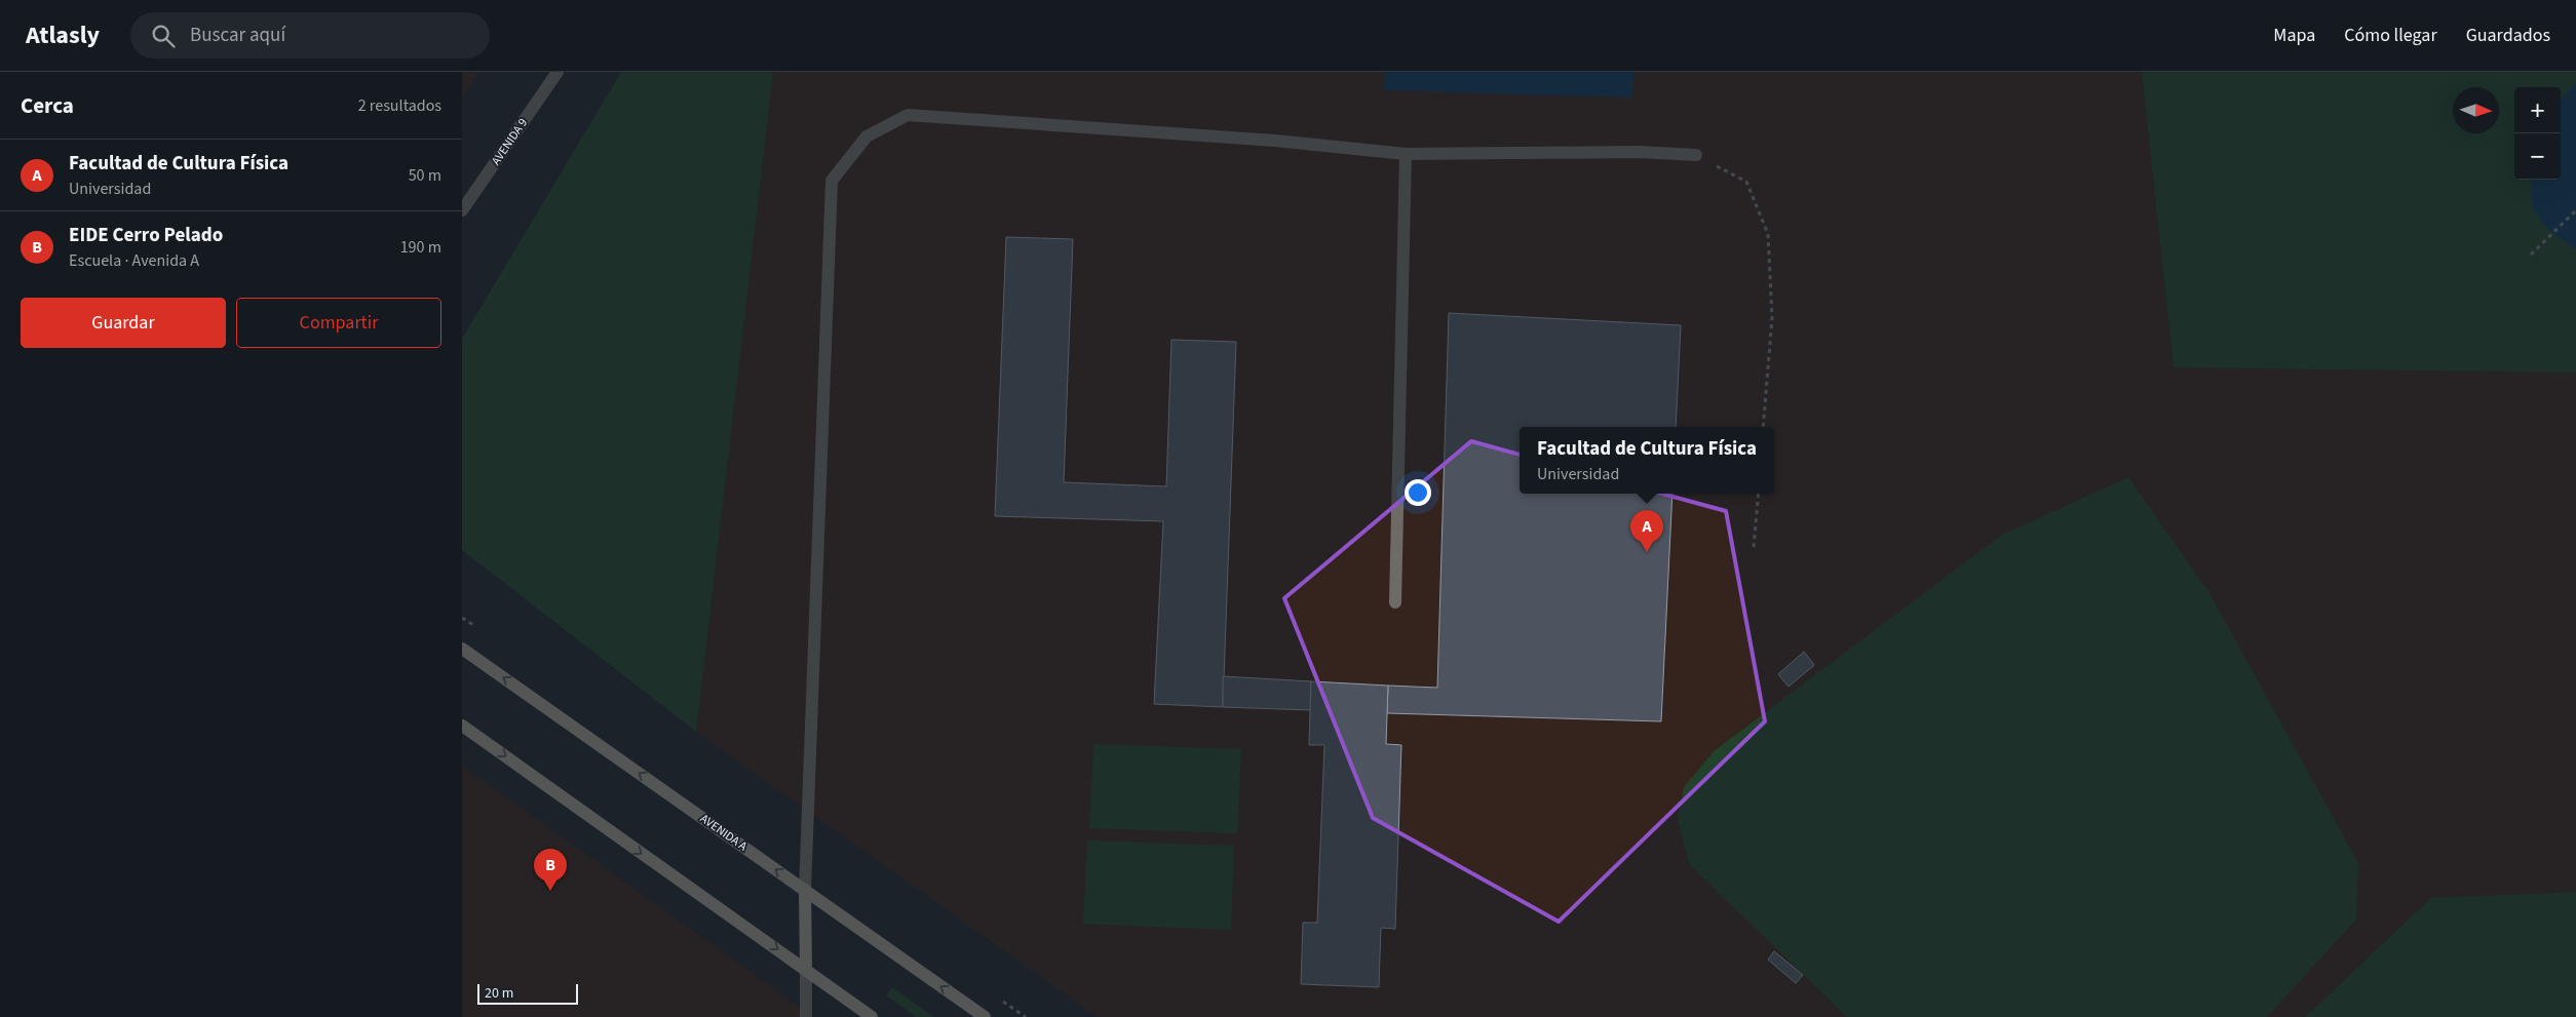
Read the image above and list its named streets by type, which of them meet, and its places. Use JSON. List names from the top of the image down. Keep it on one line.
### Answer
{"streets":{"main road":["AVENIDA A"],"street":["AVENIDA 9"]},"scale_bar":"20 m","north":"right","page":{"header":"Atlasly","search":"Buscar aquí","nav":["Mapa","Cómo llegar","Guardados"],"heading":["Cerca","2 resultados"],"map_buttons":["+","−"],"list":[{"mark":"A","name":"Facultad de Cultura Física","note":"Universidad","value":"50 m"},{"mark":"B","name":"EIDE Cerro Pelado","note":"Escuela · Avenida A","value":"190 m"}],"buttons":["Guardar","Compartir"],"popup":["Facultad de Cultura Física","Universidad"],"pins":["A","B"],"scale":"20 m"}}
